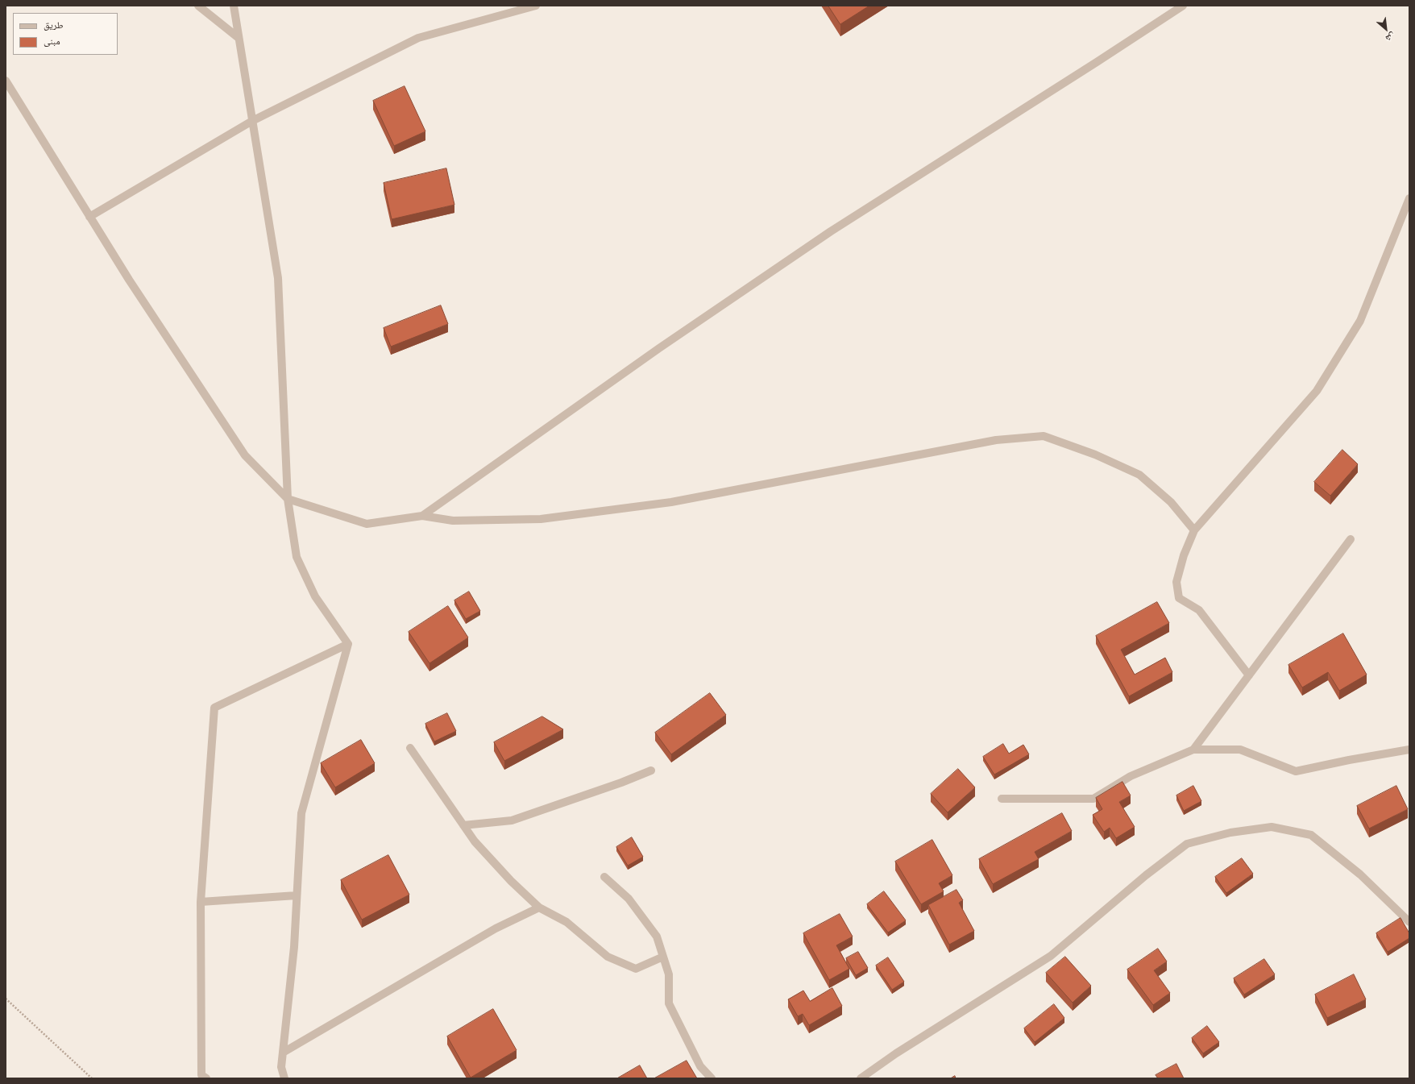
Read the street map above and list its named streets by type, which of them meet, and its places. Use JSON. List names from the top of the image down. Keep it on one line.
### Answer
{"legend":["طريق","مبنى"],"north":"bottom right"}
